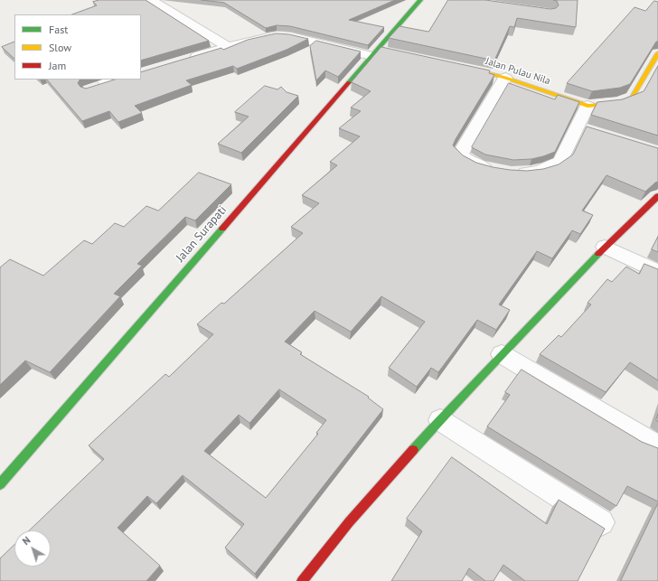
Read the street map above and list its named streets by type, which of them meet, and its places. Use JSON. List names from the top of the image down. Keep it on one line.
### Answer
{"streets":{"main road":["Jalan Pulau Nila","Jalan Surapati"]},"legend":["Fast","Slow","Jam"],"north":"top left"}
